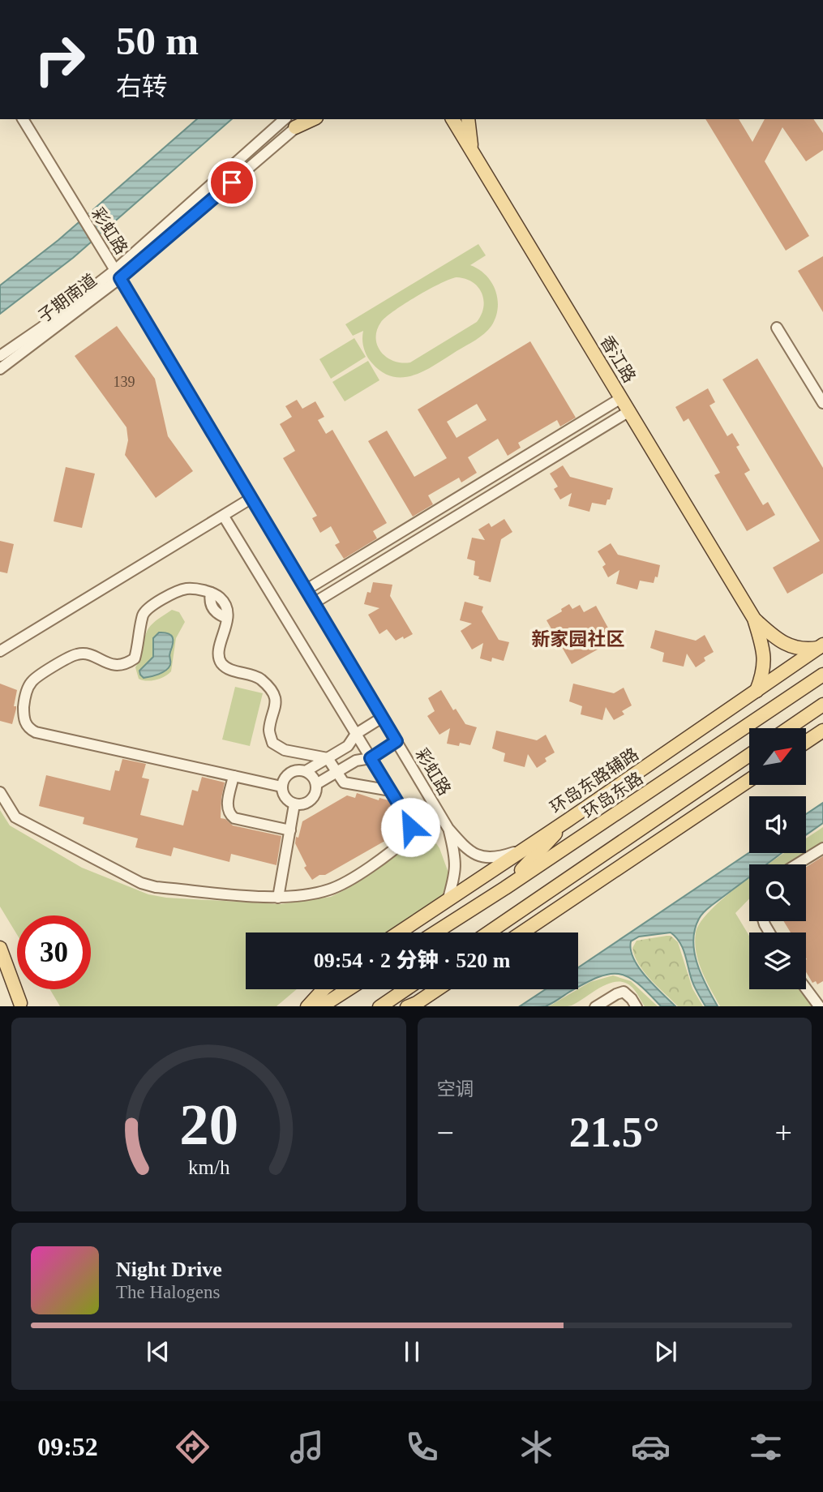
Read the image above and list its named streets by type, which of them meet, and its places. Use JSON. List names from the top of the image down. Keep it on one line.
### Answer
{"streets":{"main road":["香江路","环岛东路辅路","环岛东路"],"street":["彩虹路","子期南道"]},"crossings":[["彩虹路","子期南道"]],"districts":["新家园社区"],"house_numbers":["139"],"north":"top right","page":{"turn":["50 m","右转"],"limit":"30","trip":"09:54 · 2 分钟 · 520 m","tile":"空调","heat":["−","21.5°","+"],"song":["Night Drive","The Halogens"],"tabs":"09:52","gauge":["20","km/h"]}}
